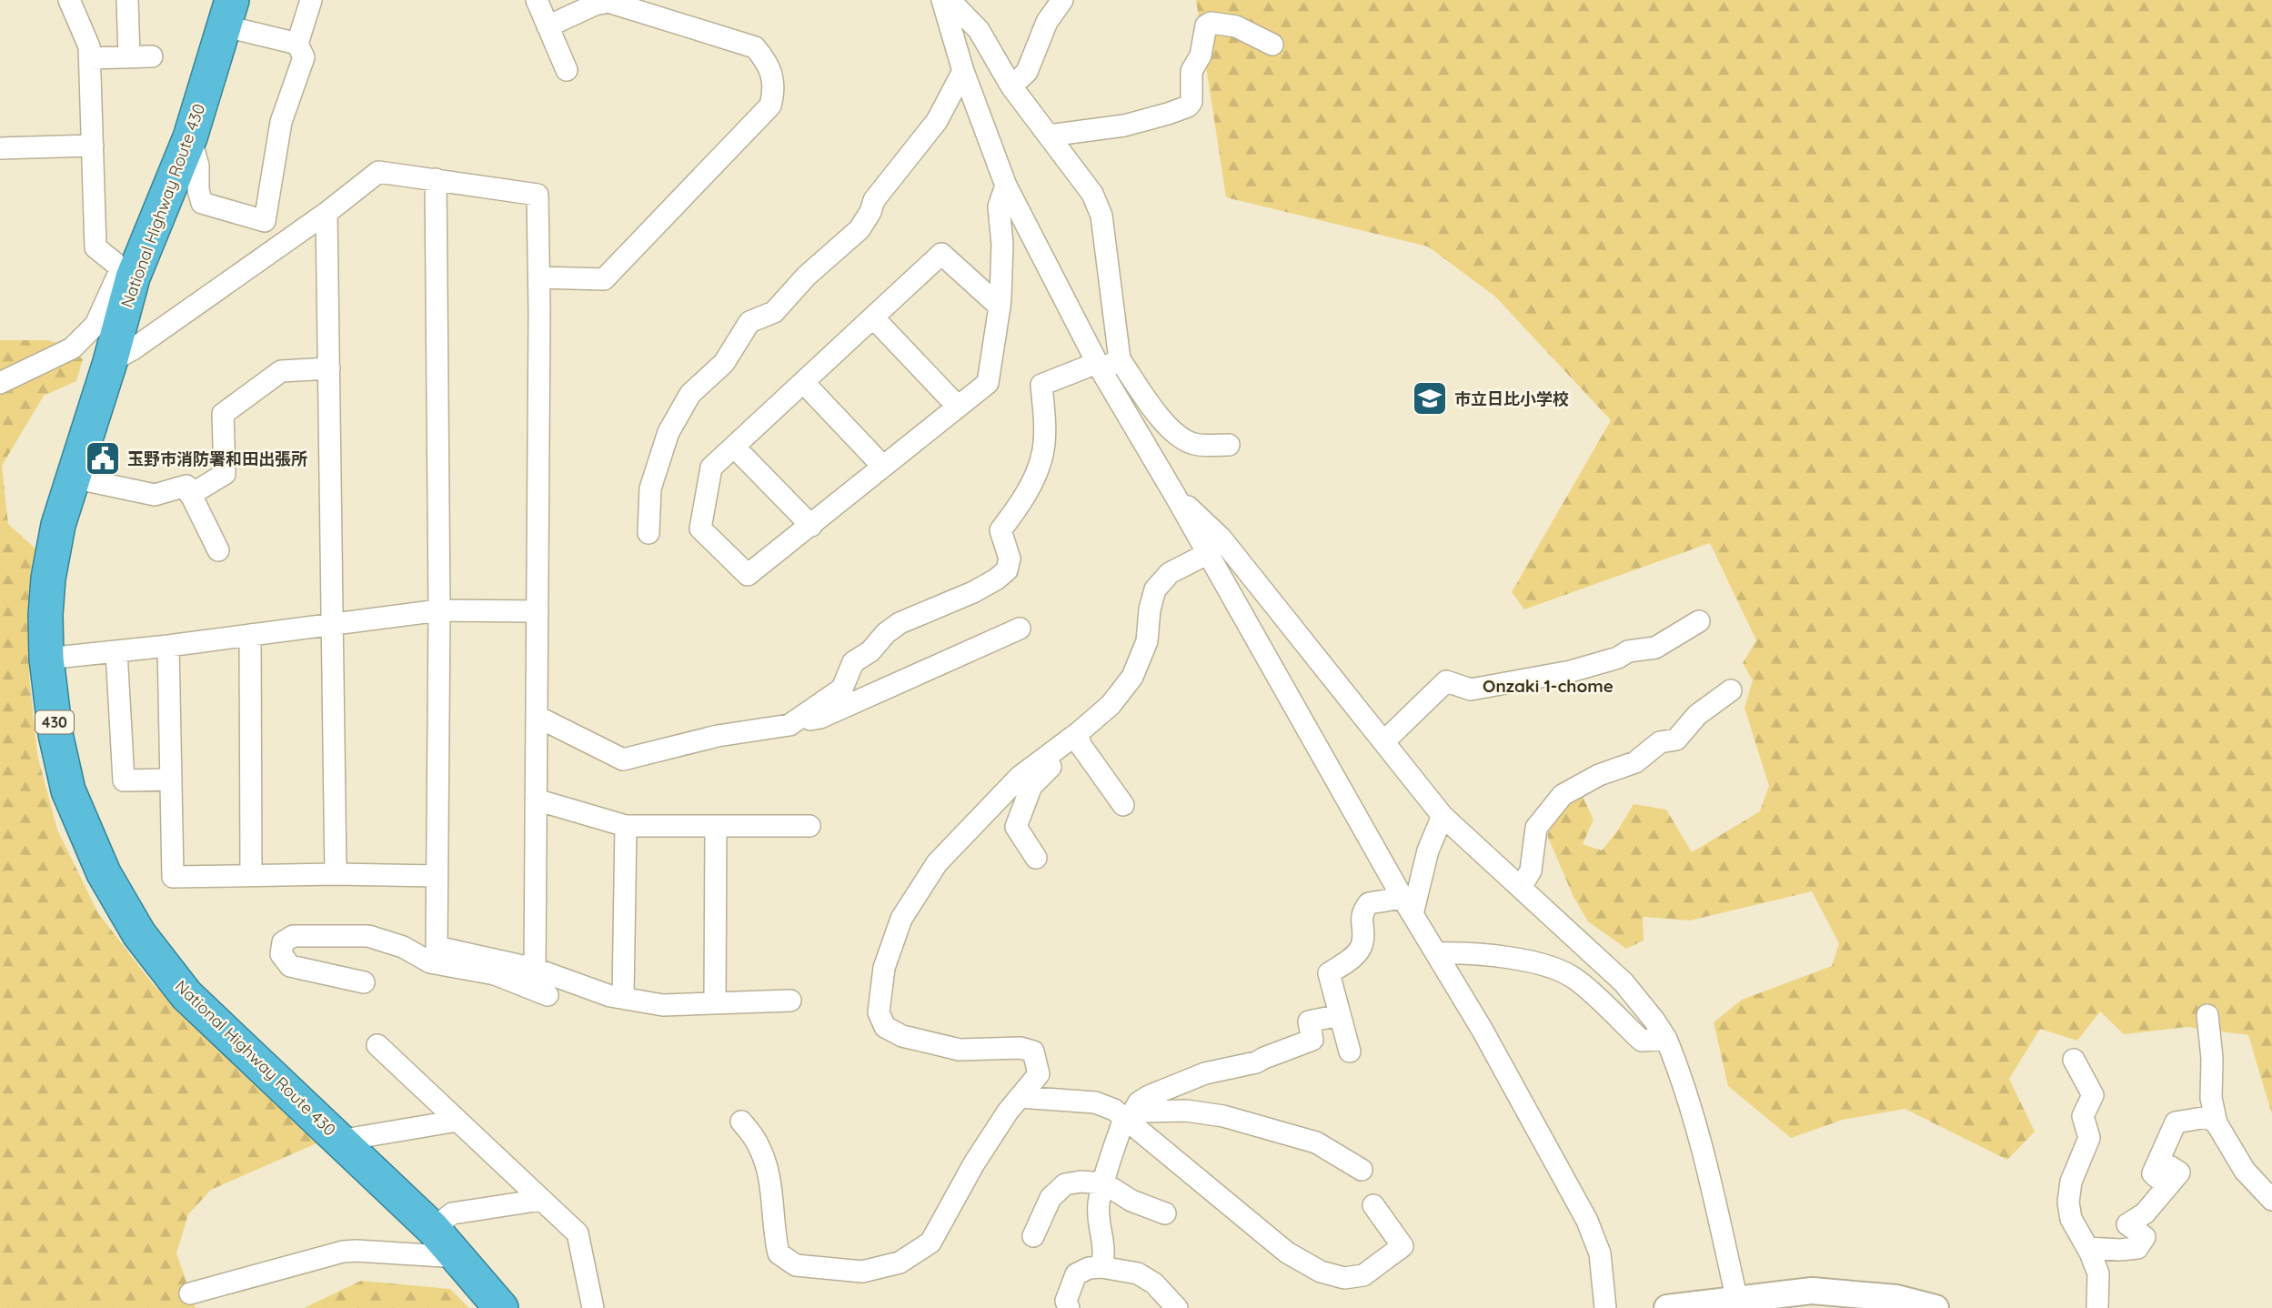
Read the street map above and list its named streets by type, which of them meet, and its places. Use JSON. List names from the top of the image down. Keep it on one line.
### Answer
{"streets":{"highway":["National Highway Route 430","430"]},"districts":["Onzaki 1-chome"],"places":{"school or university":["市立日比小学校"],"public building":["玉野市消防署和田出張所"]}}
